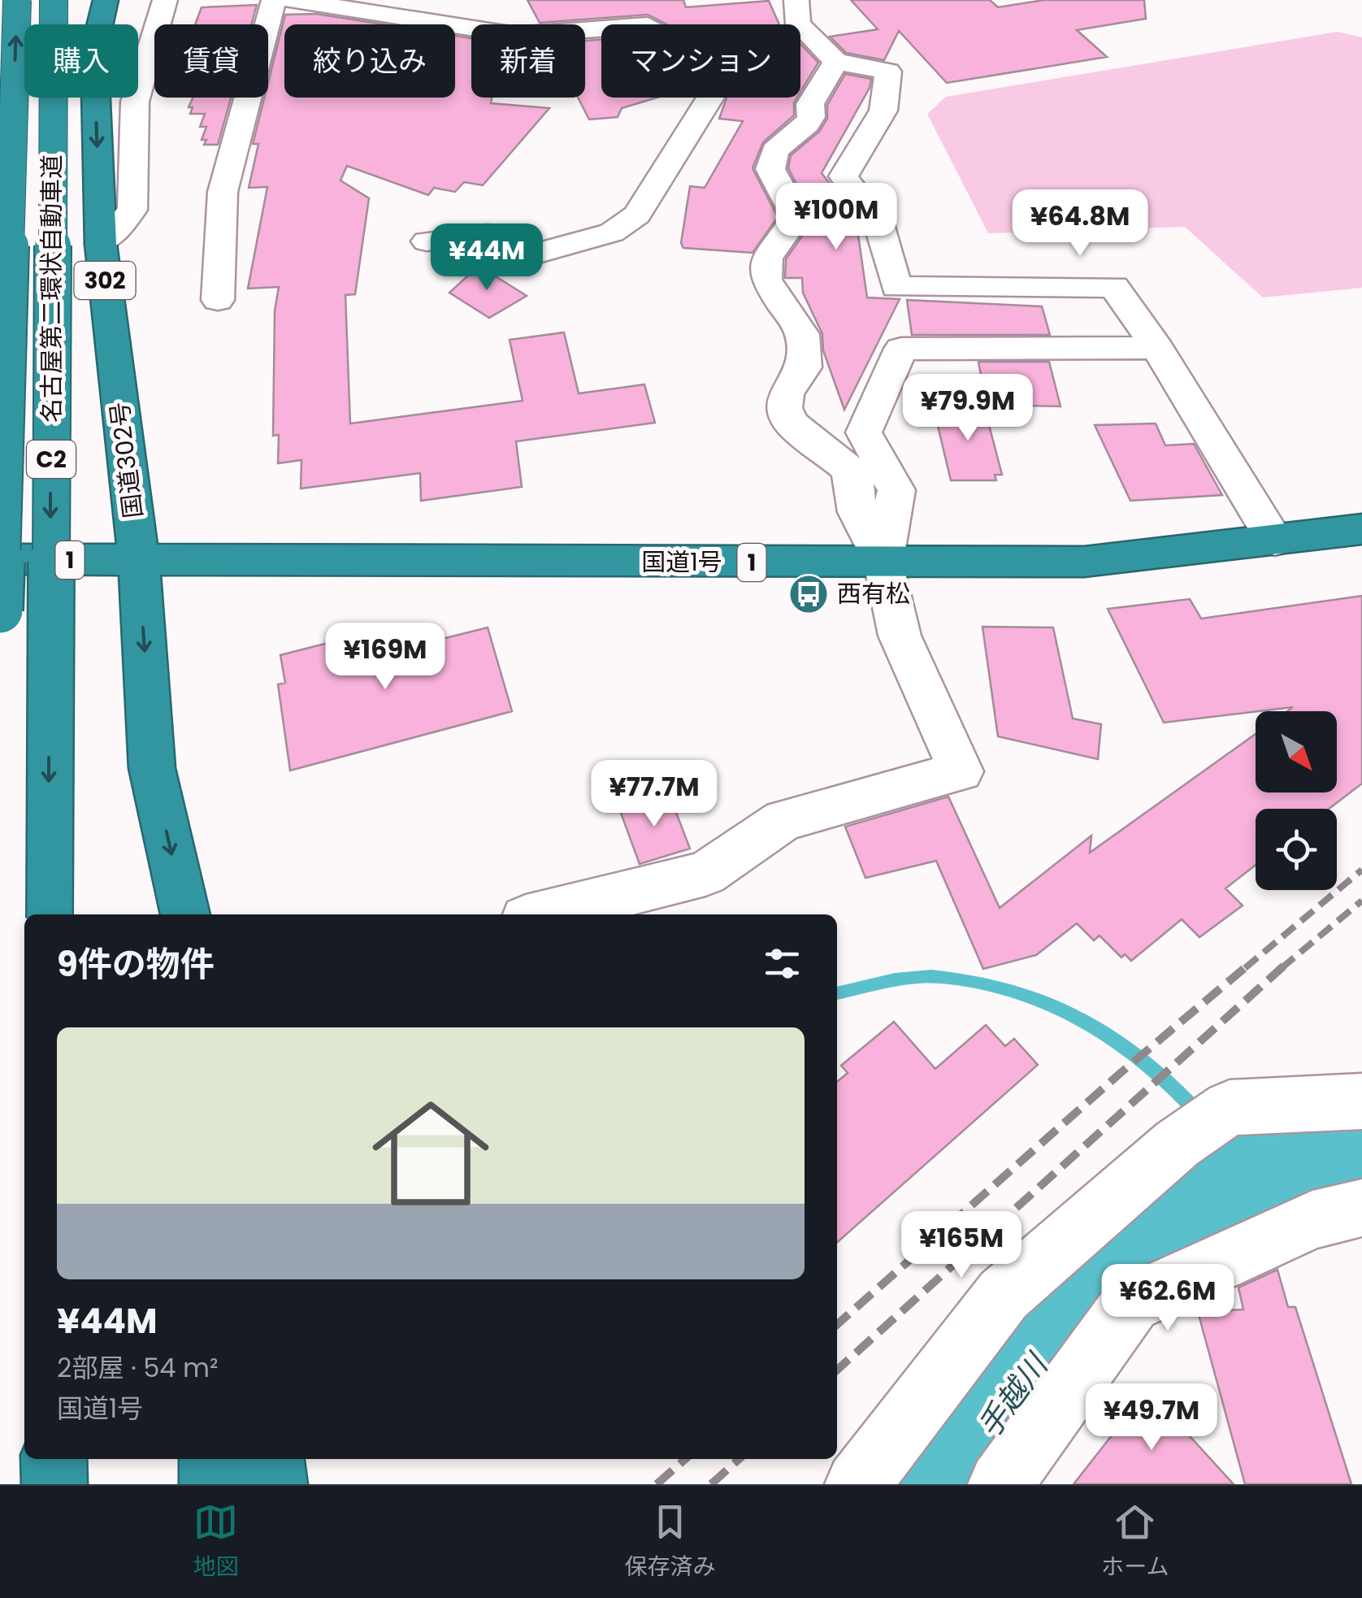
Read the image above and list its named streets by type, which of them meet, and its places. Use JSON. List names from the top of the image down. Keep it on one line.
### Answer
{"streets":{"highway":["302","名古屋第二環状自動車道","C2","国道302号","1","国道1号"]},"crossings":[["国道302号","国道1号"]],"one_way":["国道302号"],"water":["手越川"],"places":{"bus stop":["西有松"]},"north":"bottom right","page":{"chip":["購入","賃貸","絞り込み","新着","マンション"],"price":["¥100M","¥64.8M","¥44M","¥79.9M","¥169M","¥77.7M","¥165M","¥62.6M","¥49.7M"],"heading":"9件の物件","list":[{"name":"¥44M","note":"2部屋 · 54 m² · 国道1号"}],"tabs":["地図","保存済み","ホーム"]}}
